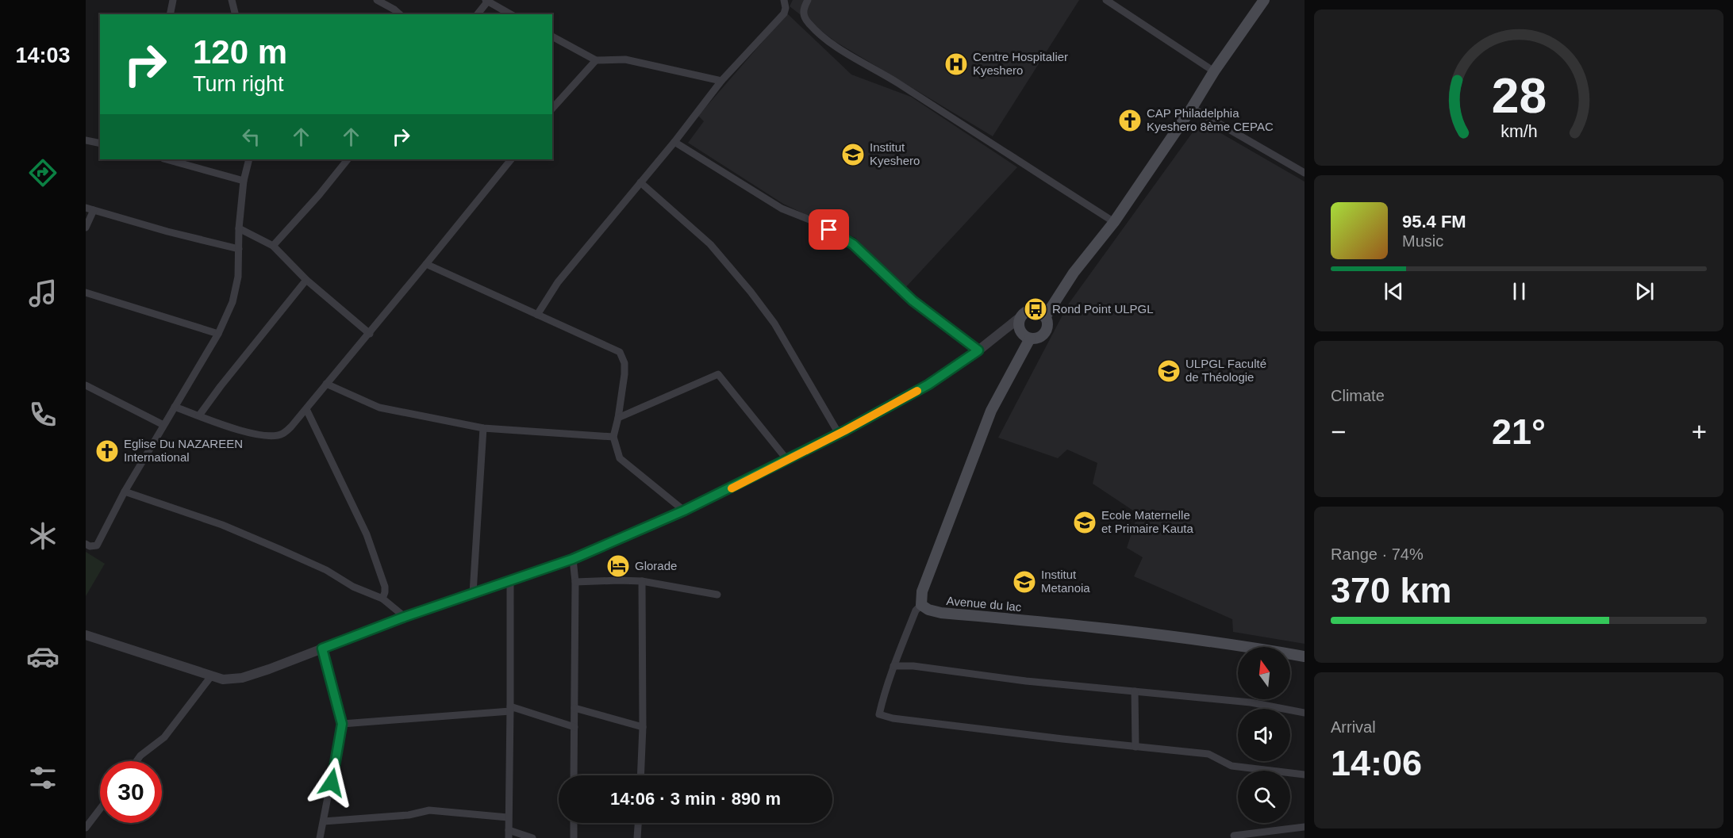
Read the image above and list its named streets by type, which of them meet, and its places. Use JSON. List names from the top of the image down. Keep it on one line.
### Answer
{"streets":{"main road":["Avenue du lac"]},"places":{"hospital":["Centre Hospitalier Kyeshero"],"church":["CAP Philadelphia Kyeshero 8ème CEPAC","Eglise Du NAZAREEN International"],"school or university":["Institut Kyeshero","ULPGL Faculté de Théologie","Ecole Maternelle et Primaire Kauta","Institut Metanoia"],"bus stop":["Rond Point ULPGL"],"hotel":["Glorade"]},"north":"top","page":{"tabs":"14:03","turn":["120 m","Turn right"],"song":["95.4 FM","Music"],"tile":["Climate",["Range · 74%","370 km"],["Arrival","14:06"]],"heat":["−","21°","+"],"limit":"30","trip":"14:06 · 3 min · 890 m","gauge":["28","km/h"]}}
